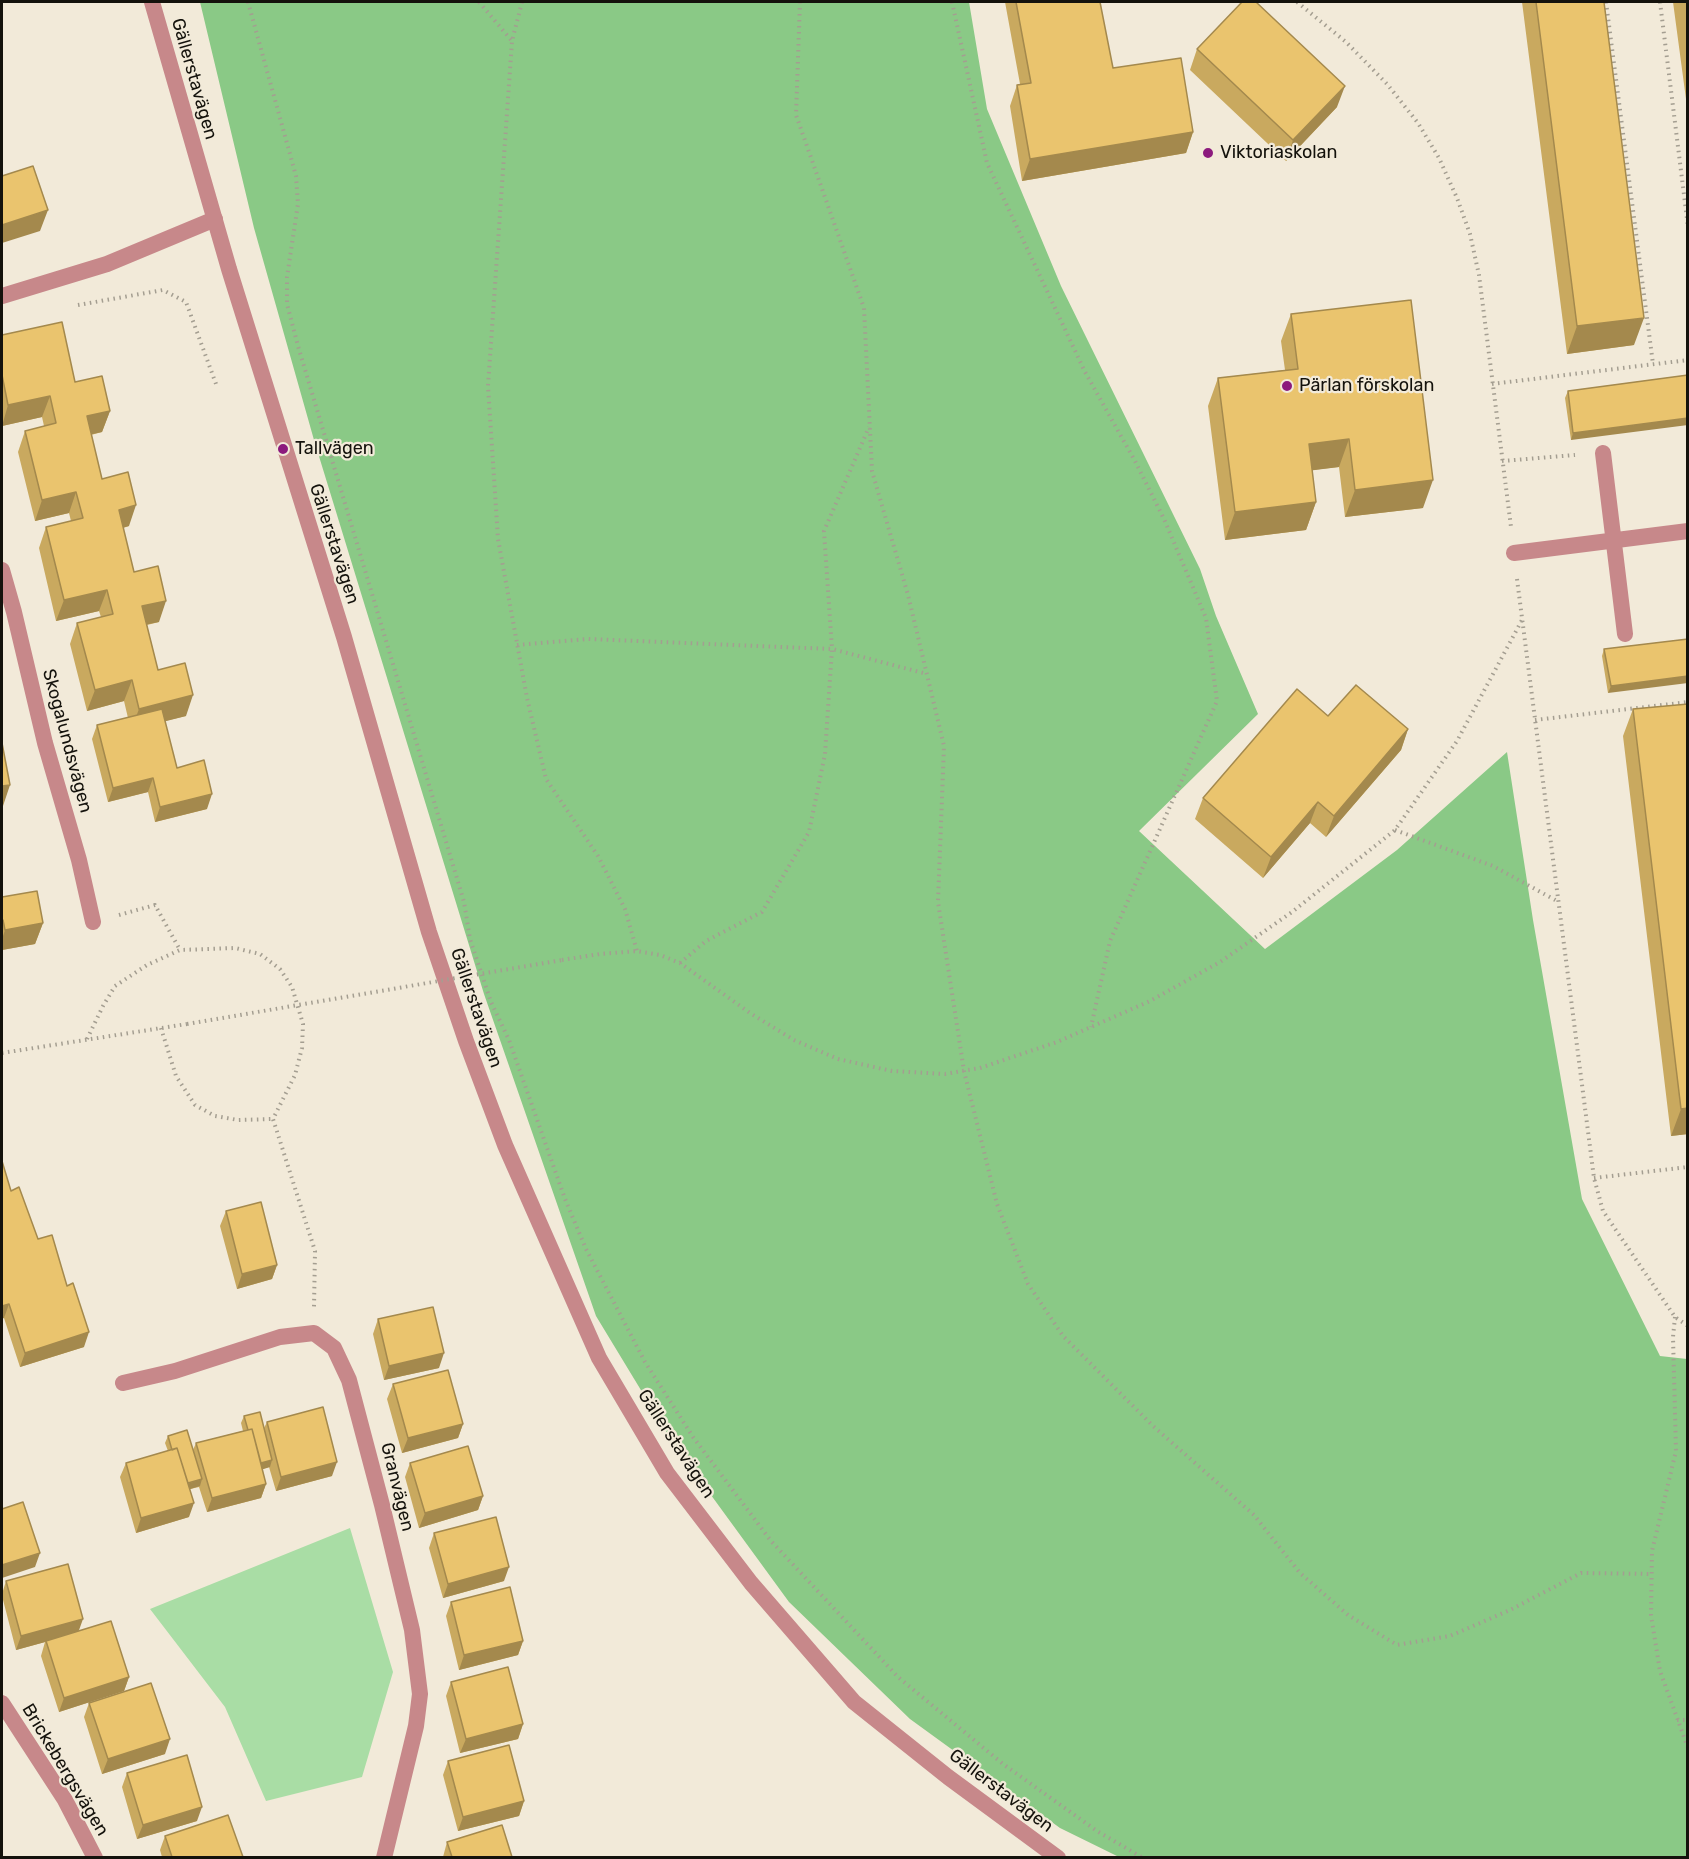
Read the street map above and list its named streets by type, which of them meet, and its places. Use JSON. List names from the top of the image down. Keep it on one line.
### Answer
{"streets":{"street":["Gällerstavägen","Skogalundsvägen","Granvägen","Brickebergsvägen"]},"places":["Viktoriaskolan","Pärlan förskolan","Tallvägen"]}
